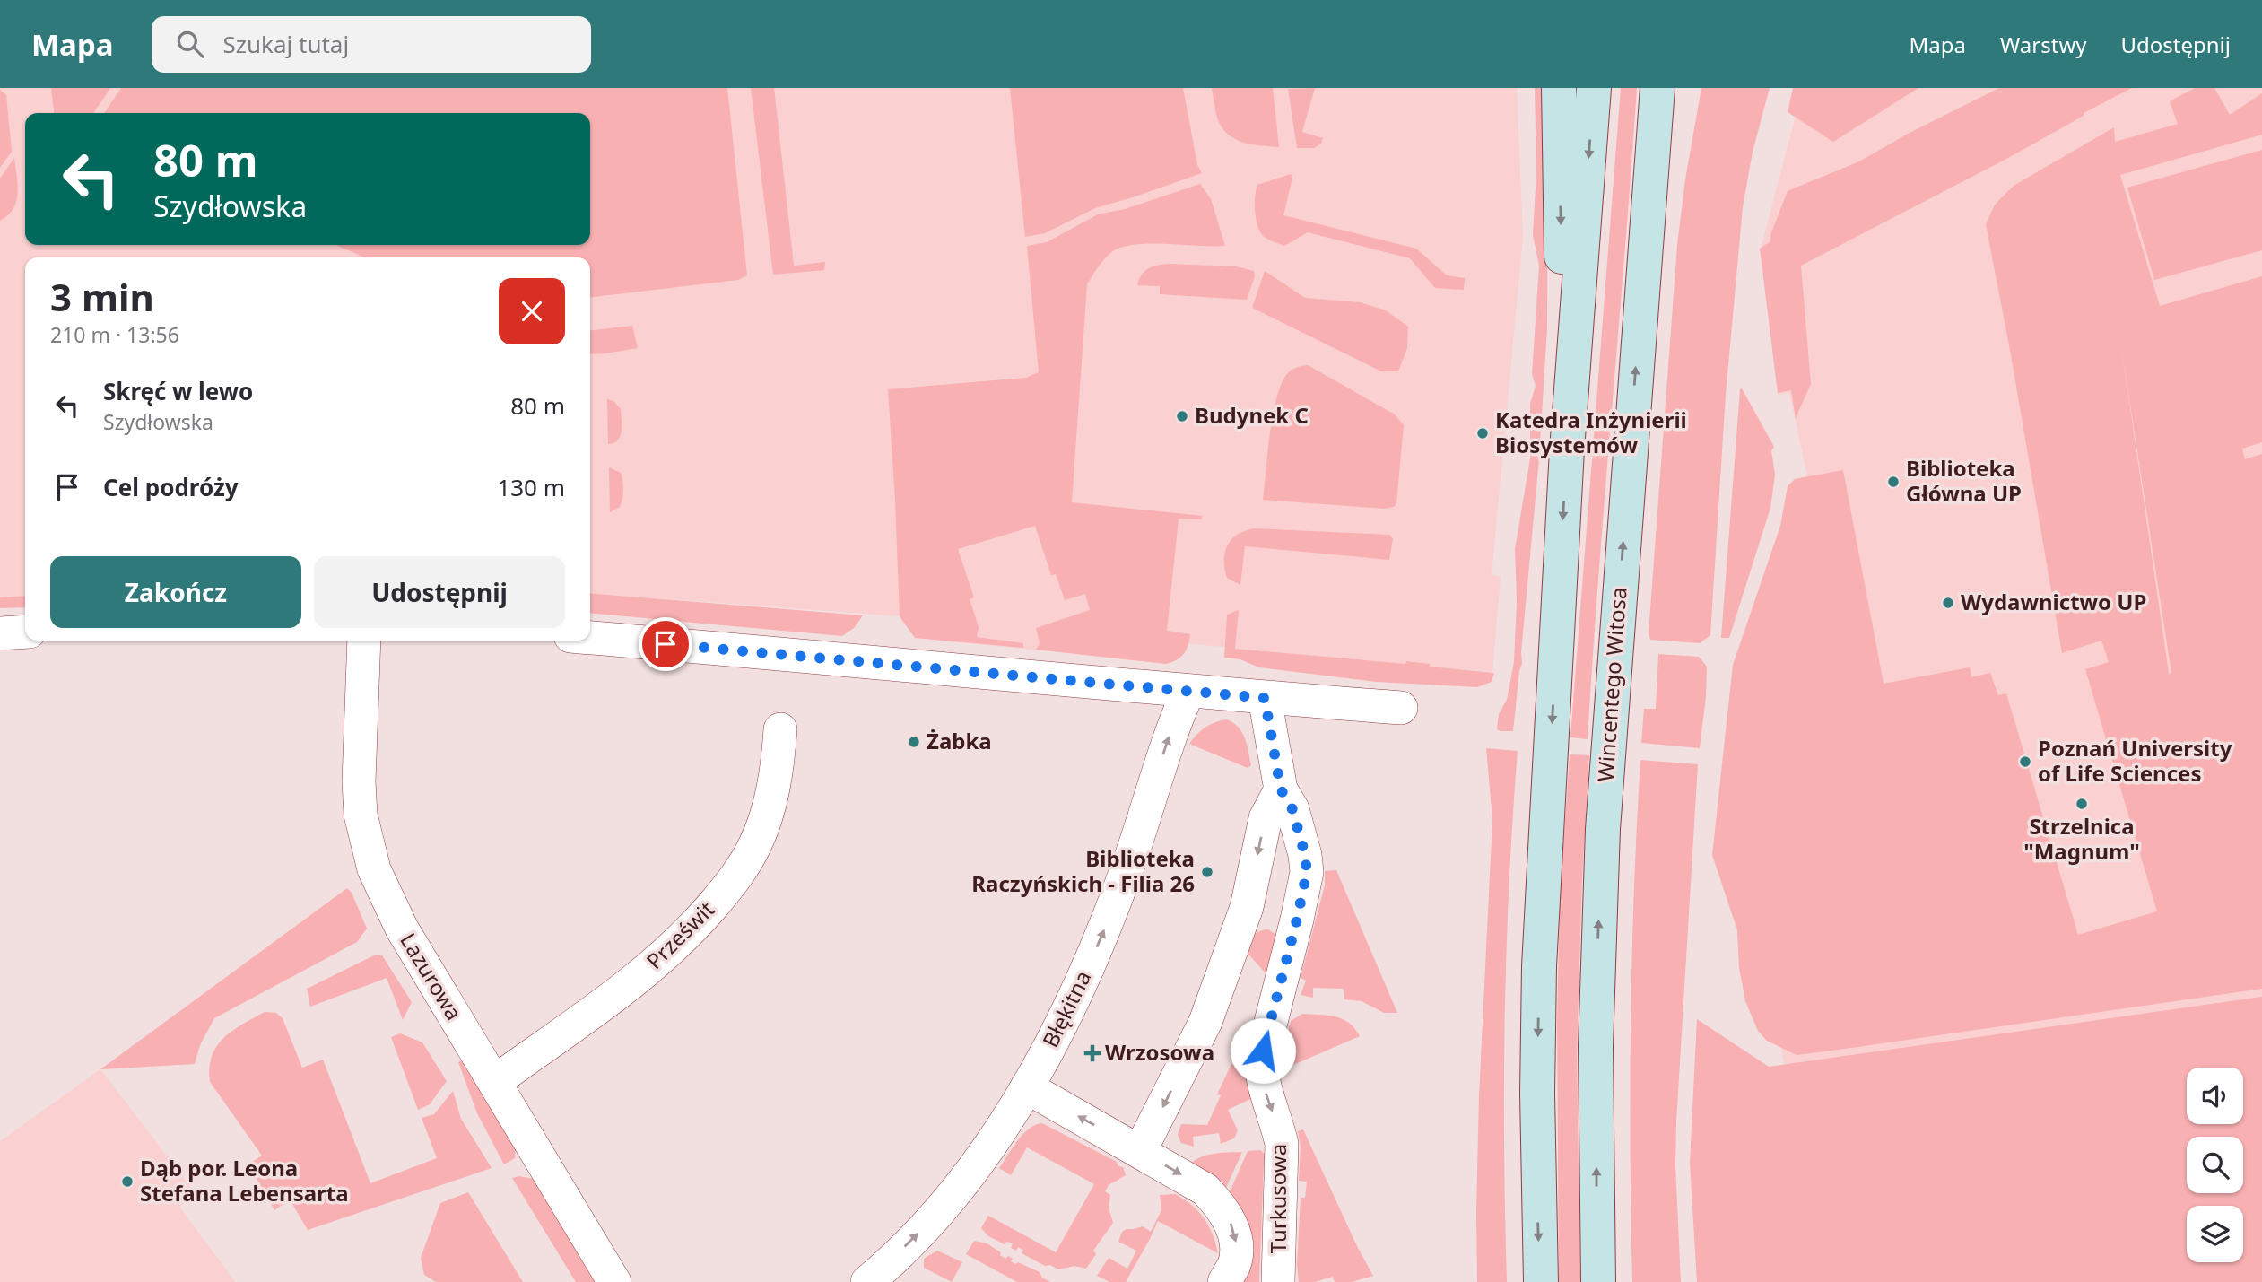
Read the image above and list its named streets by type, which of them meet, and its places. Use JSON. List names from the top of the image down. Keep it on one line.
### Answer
{"streets":{"main road":["Wincentego Witosa"],"street":["Prześwit","Lazurowa","Błękitna","Turkusowa"]},"crossings":[["Prześwit","Lazurowa"]],"places":{"other":["Budynek C","Katedra Inżynierii Biosystemów","Biblioteka Główna UP","Wydawnictwo UP","Żabka","Poznań University of Life Sciences","Strzelnica \"Magnum\"","Biblioteka Raczyńskich - Filia 26","Dąb por. Leona Stefana Lebensarta"],"health":["Wrzosowa"]},"page":{"header":"Mapa","search":"Szukaj tutaj","nav":["Mapa","Warstwy","Udostępnij"],"turn":["80 m","Szydłowska"],"heading":["3 min","210 m · 13:56"],"list":[{"name":"Skręć w lewo","note":"Szydłowska","value":"80 m"},{"name":"Cel podróży","value":"130 m"}],"buttons":["Zakończ","Udostępnij"]}}
